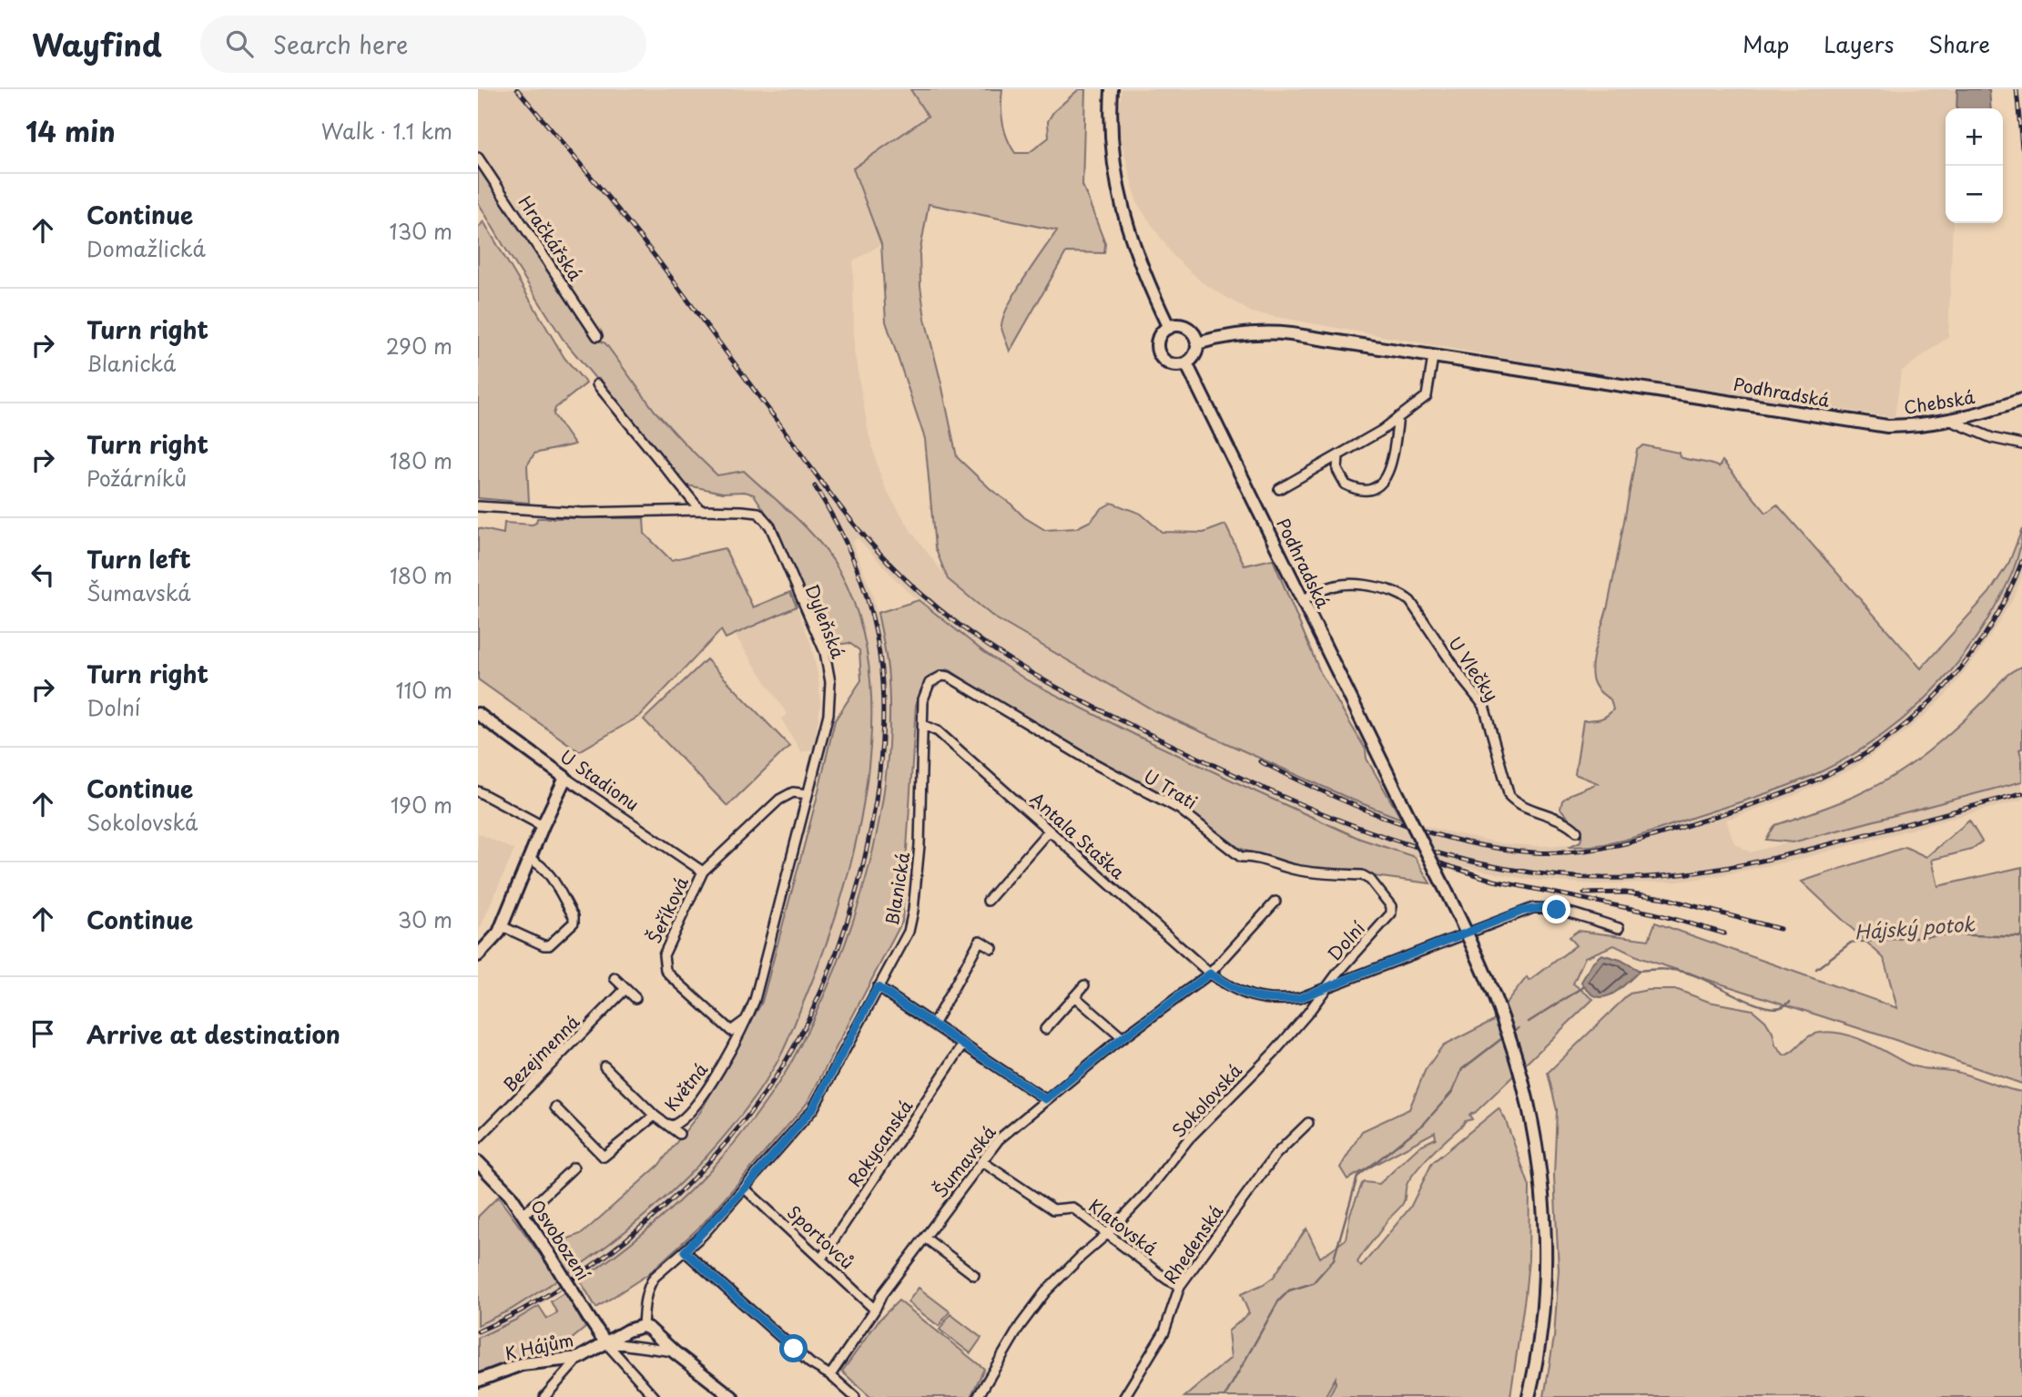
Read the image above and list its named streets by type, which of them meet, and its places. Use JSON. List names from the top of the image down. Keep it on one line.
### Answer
{"streets":{"street":["Hračkářská","Podhradská","Chebská","Dyleňská","U Vlečky","U Stadionu","U Trati","Antala Staška","Blanická","Šeříková","Dolní","Bezejmenná","Květná","Sokolovská","Rokycanská","Šumavská","Klatovská","Sportovců","Osvobození","Rhedenská","K Hájům"]},"crossings":[["Podhradská","Chebská"],["Podhradská","U Vlečky"],["Dyleňská","Šeříková"],["Dyleňská","Květná"],["U Stadionu","Šeříková"],["U Trati","Blanická"],["U Trati","Dolní"],["Antala Staška","Blanická"],["Antala Staška","Šumavská"],["Blanická","Sportovců"],["Blanická","K Hájům"],["Šeříková","Květná"],["Dolní","Sokolovská"],["Sokolovská","Klatovská"],["Rokycanská","Sportovců"],["Šumavská","Klatovská"],["Šumavská","Sportovců"],["Klatovská","Rhedenská"],["Osvobození","K Hájům"]],"water":["Hájský potok"],"page":{"header":"Wayfind","search":"Search here","nav":["Map","Layers","Share"],"heading":["14 min","Walk · 1.1 km"],"map_buttons":["+","−"],"list":[["Continue","Domažlická","130 m"],["Turn right","Blanická","290 m"],["Turn right","Požárníků","180 m"],["Turn left","Šumavská","180 m"],["Turn right","Dolní","110 m"],["Continue","Sokolovská","190 m"],["Continue","30 m"],"Arrive at destination"]}}
